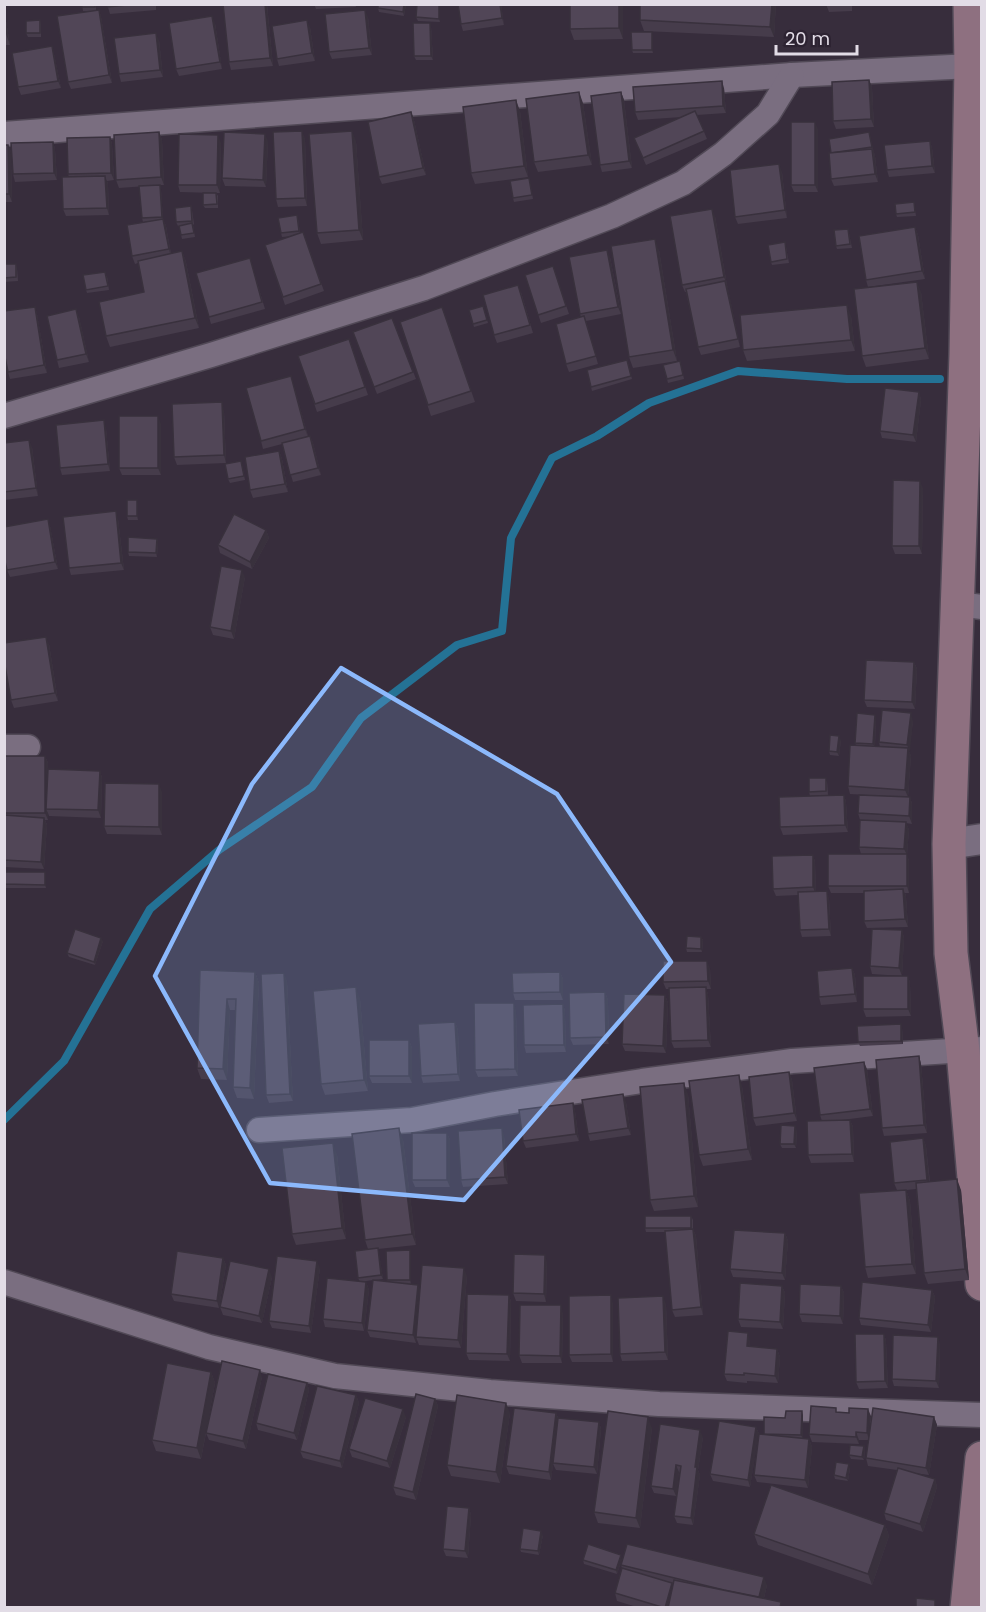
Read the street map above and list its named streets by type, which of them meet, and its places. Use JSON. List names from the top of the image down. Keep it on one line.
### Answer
{"scale_bar":"20 m"}
